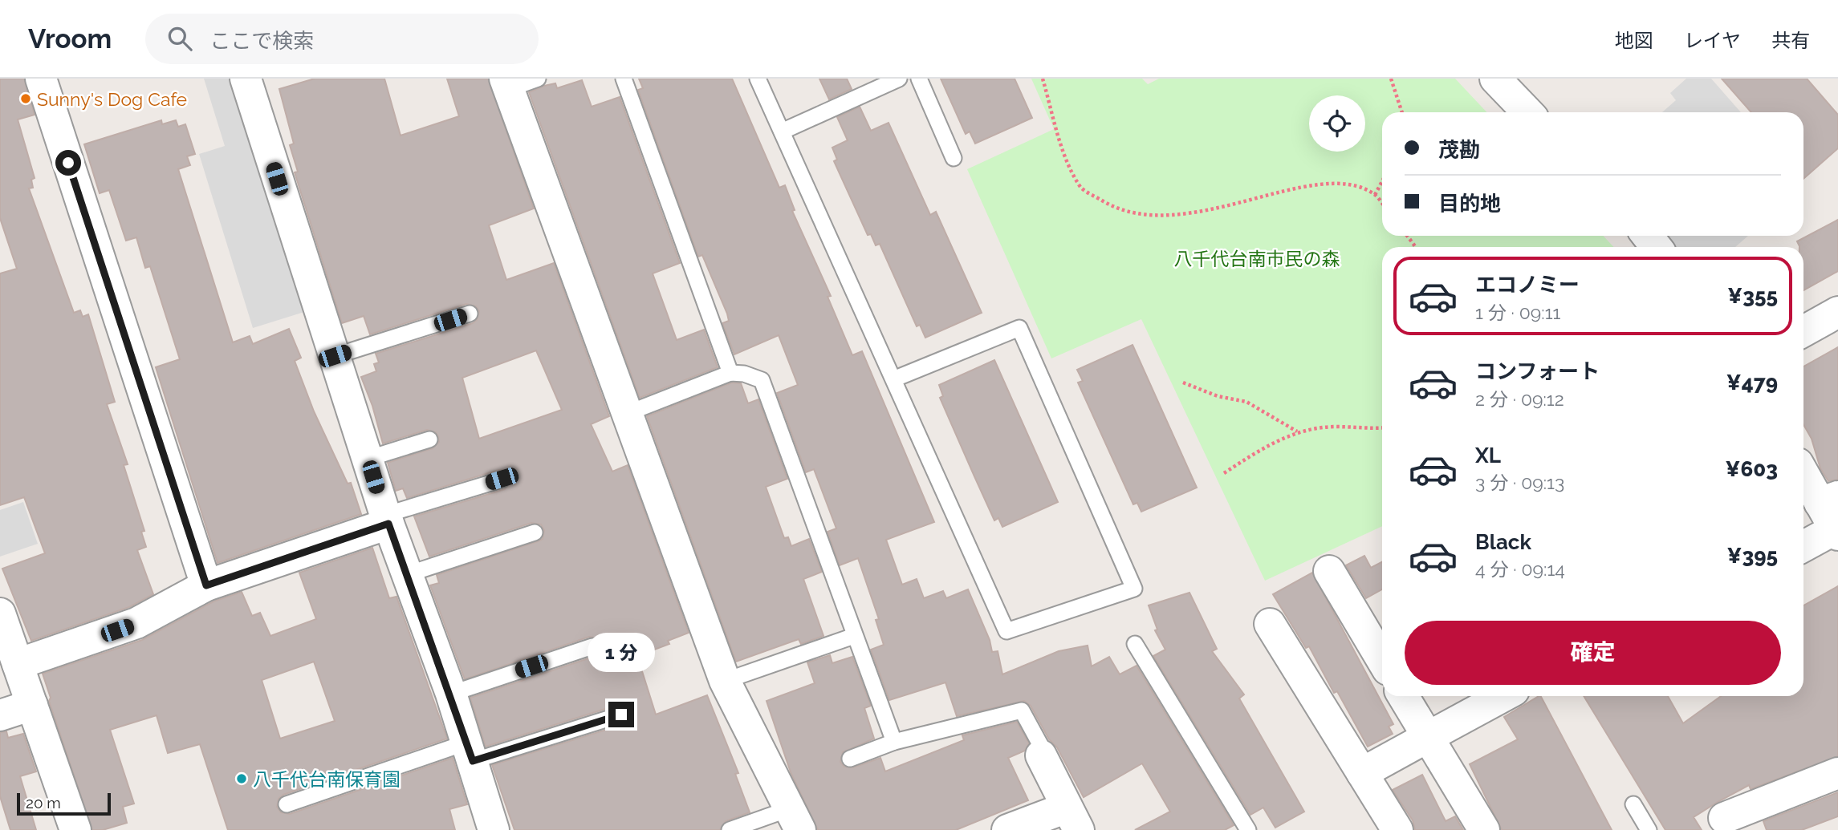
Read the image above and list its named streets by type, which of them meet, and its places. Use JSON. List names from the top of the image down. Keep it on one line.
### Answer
{"parks":["八千代台南市民の森"],"places":["Sunny's Dog Cafe","八千代台南保育園"],"scale_bar":"20 m","page":{"header":"Vroom","search":"ここで検索","nav":["地図","レイヤ","共有"],"banner":["茂勘","目的地"],"list":[{"name":"エコノミー","note":"1 分 · 09:11","value":"¥355"},{"name":"コンフォート","note":"2 分 · 09:12","value":"¥479"},{"name":"XL","note":"3 分 · 09:13","value":"¥603"},{"name":"Black","note":"4 分 · 09:14","value":"¥395"}],"buttons":"確定","bubble":"1 分","scale":"20 m"}}
